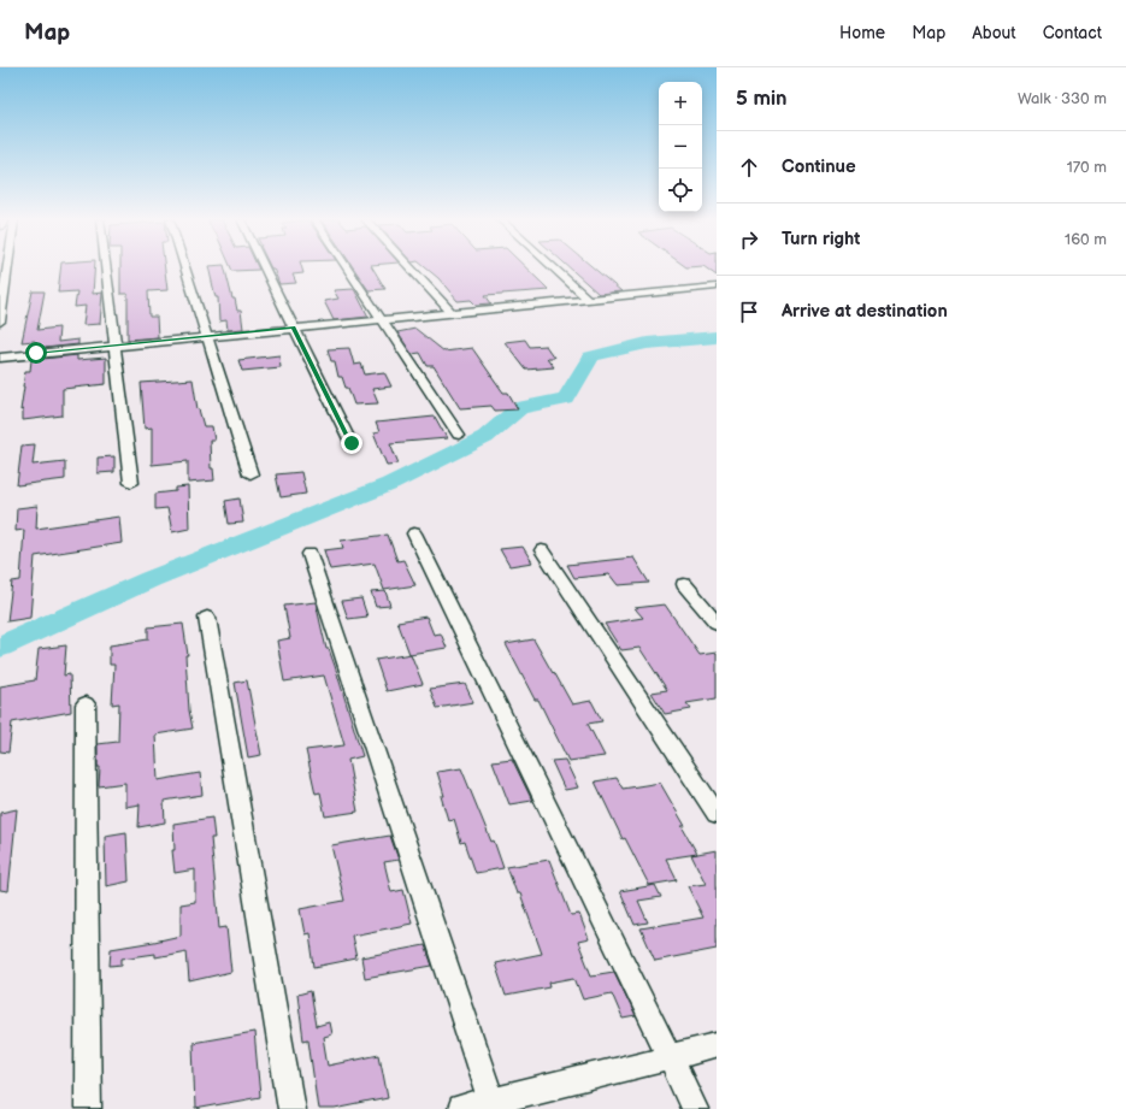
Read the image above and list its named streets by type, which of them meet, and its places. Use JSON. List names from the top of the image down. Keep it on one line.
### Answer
{"page":{"header":"Map","nav":["Home","Map","About","Contact"],"heading":["5 min","Walk · 330 m"],"map_buttons":["+","−"],"list":[["Continue","170 m"],["Turn right","160 m"],"Arrive at destination"]}}
